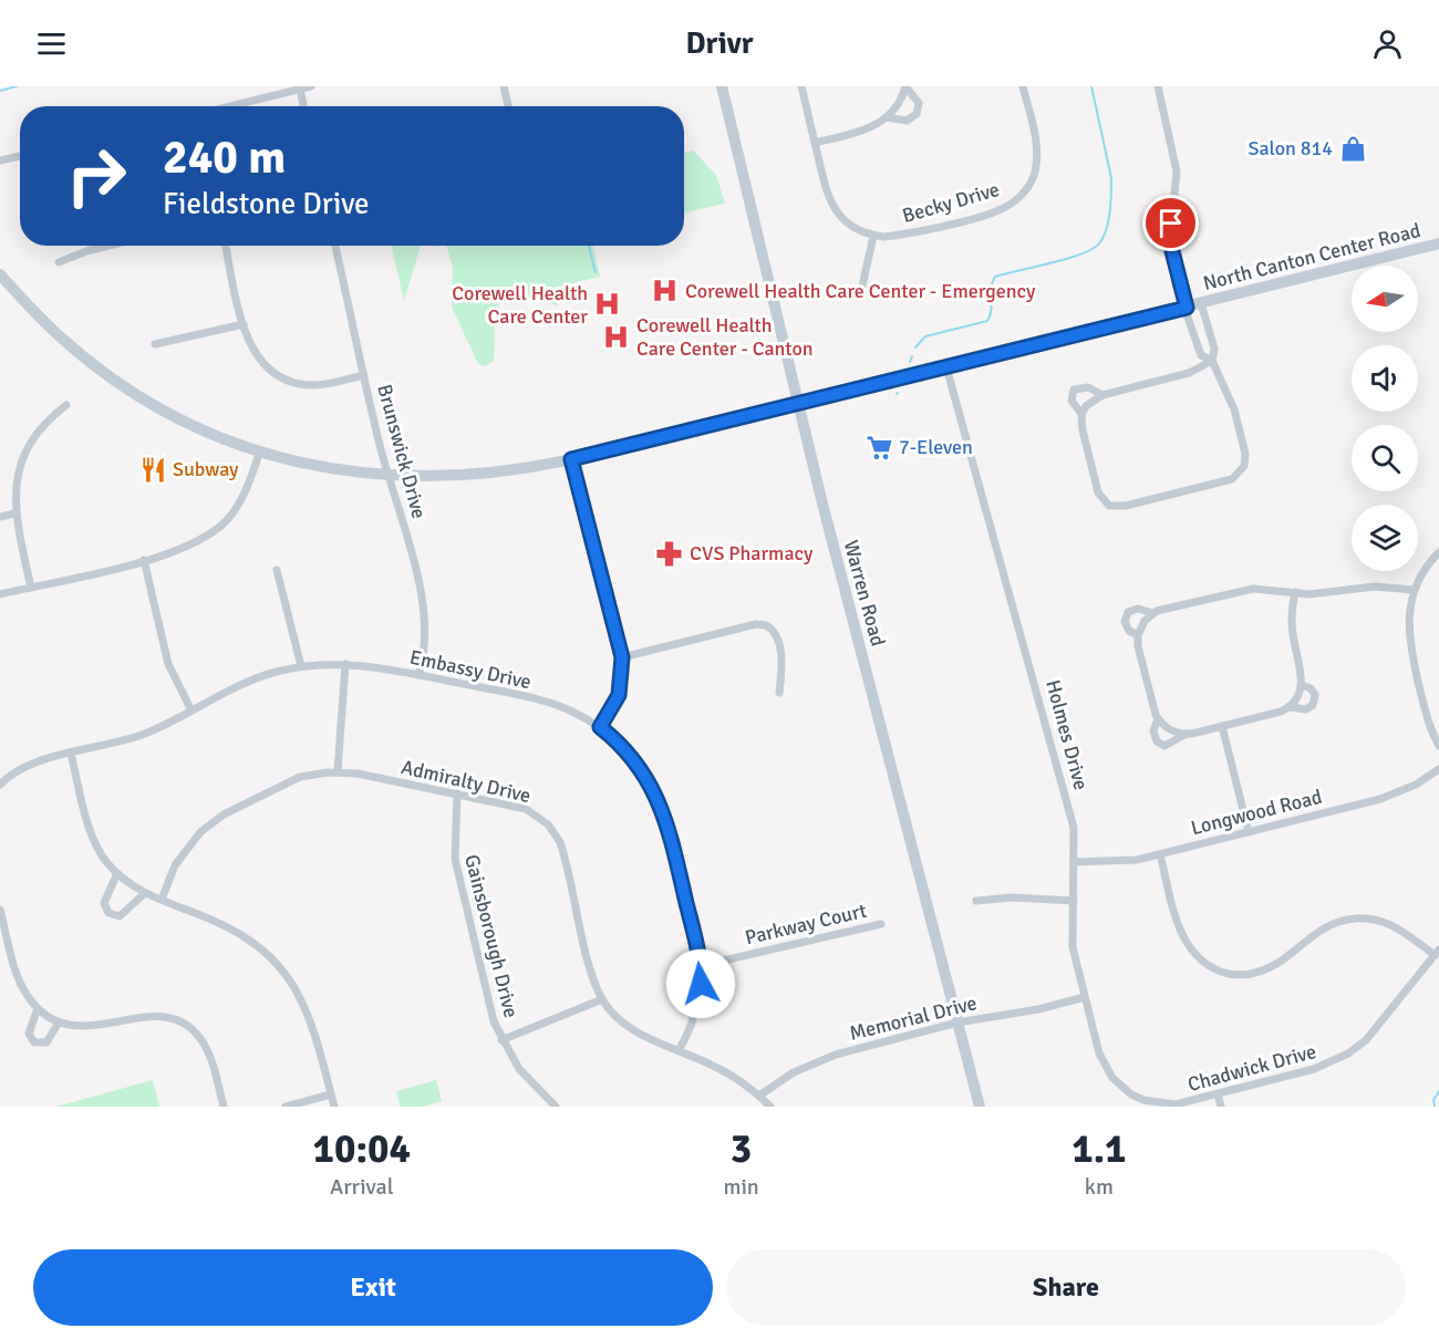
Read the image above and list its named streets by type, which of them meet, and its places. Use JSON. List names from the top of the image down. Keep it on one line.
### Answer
{"streets":{"main road":["North Canton Center Road","Warren Road"],"street":["Becky Drive","Brunswick Drive","Embassy Drive","Holmes Drive","Admiralty Drive","Longwood Road","Parkway Court","Gainsborough Drive","Memorial Drive","Chadwick Drive"]},"crossings":[["North Canton Center Road","Brunswick Drive"],["North Canton Center Road","Warren Road"],["North Canton Center Road","Holmes Drive"],["Brunswick Drive","Embassy Drive"],["Warren Road","Memorial Drive"],["Embassy Drive","Admiralty Drive"],["Embassy Drive","Parkway Court"],["Holmes Drive","Longwood Road"],["Holmes Drive","Memorial Drive"],["Holmes Drive","Chadwick Drive"],["Admiralty Drive","Gainsborough Drive"],["Admiralty Drive","Memorial Drive"]],"places":{"shop":["Salon 814"],"hospital":["Corewell Health Care Center - Emergency","Corewell Health Care Center","Corewell Health Care Center - Canton"],"supermarket":["7-Eleven"],"restaurant":["Subway"],"pharmacy":["CVS Pharmacy"]},"north":"left","page":{"header":"Drivr","turn":["240 m","Fieldstone Drive"],"eta":["10:04","Arrival","3","min","1.1","km"],"buttons":["Exit","Share"]}}
